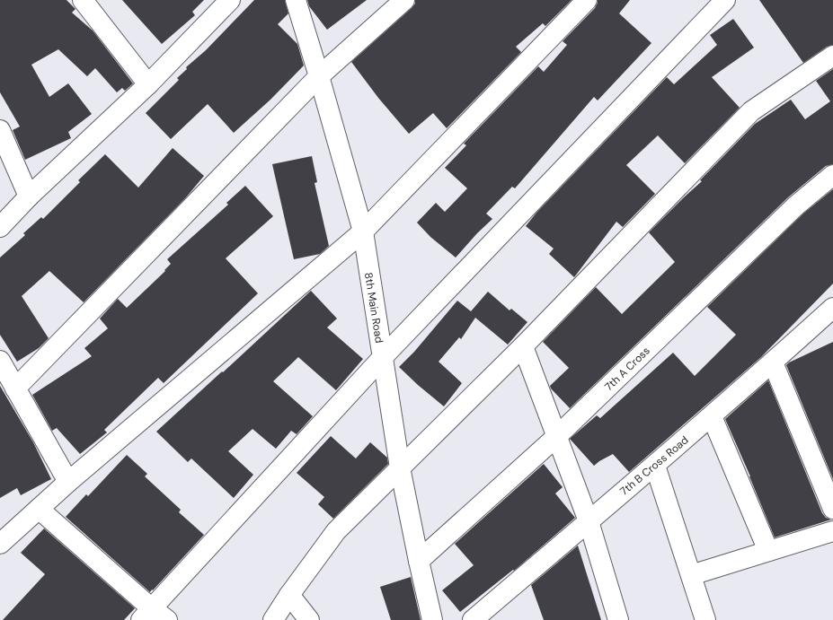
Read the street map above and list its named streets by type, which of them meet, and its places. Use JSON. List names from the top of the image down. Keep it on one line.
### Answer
{"streets":{"street":["8th Main Road","7th A Cross","7th B Cross Road"]},"crossings":[["8th Main Road","7th A Cross"]]}
